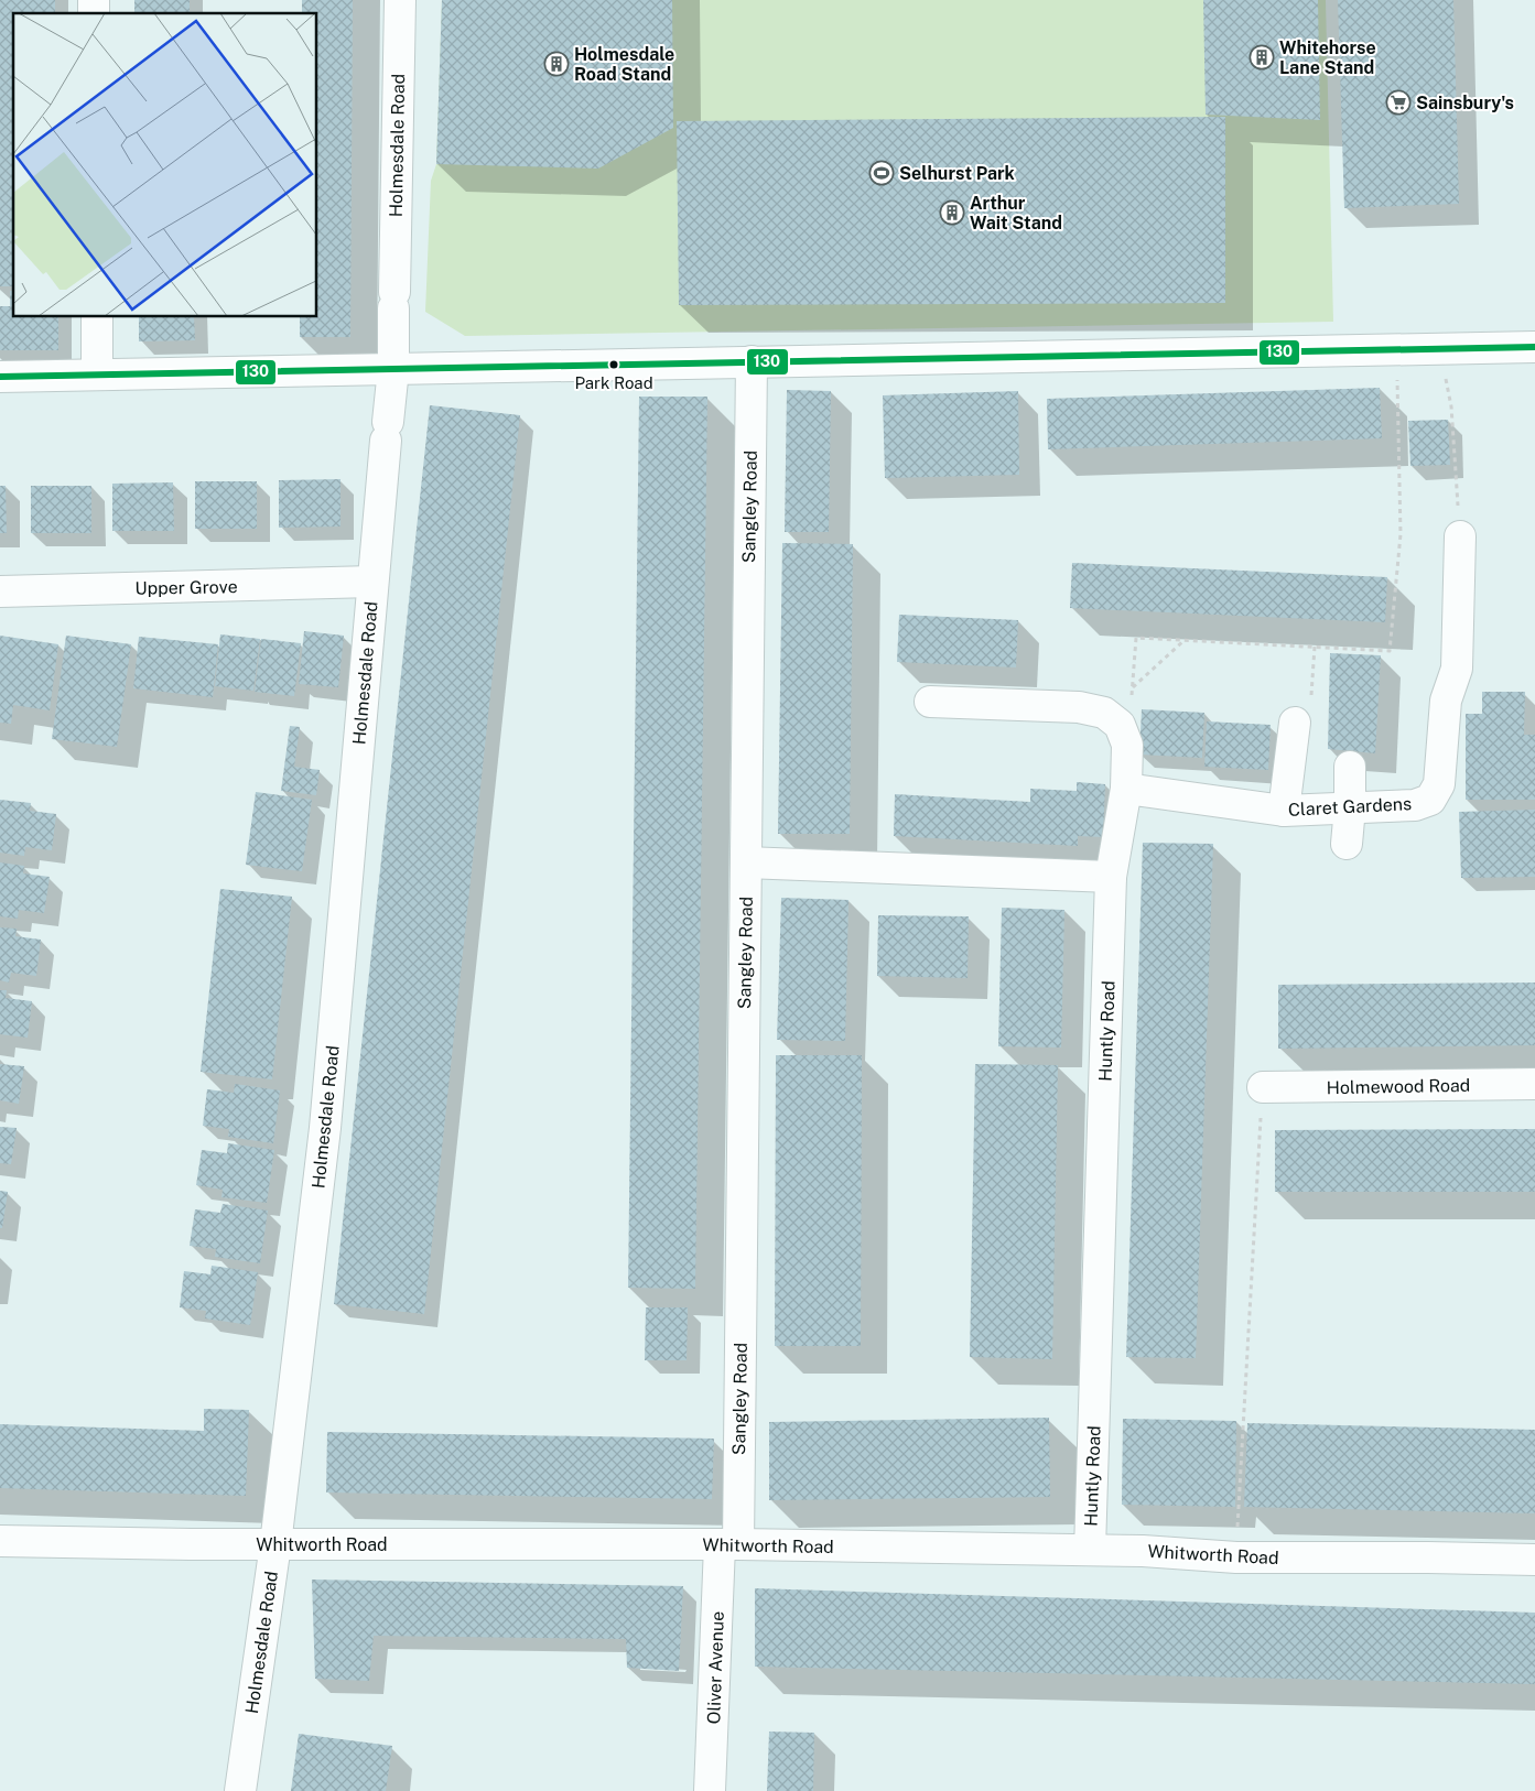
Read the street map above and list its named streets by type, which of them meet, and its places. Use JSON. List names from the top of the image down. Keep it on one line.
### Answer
{"streets":{"street":["Holmesdale Road","Sangley Road","Upper Grove","Claret Gardens","Huntly Road","Holmewood Road","Whitworth Road","Oliver Avenue"]},"crossings":[["Holmesdale Road","Upper Grove"],["Holmesdale Road","Whitworth Road"],["Sangley Road","Whitworth Road"],["Sangley Road","Oliver Avenue"],["Huntly Road","Whitworth Road"],["Whitworth Road","Oliver Avenue"]],"places":{"building":["Whitehorse Lane Stand","Holmesdale Road Stand","Arthur Wait Stand"],"supermarket":["Sainsbury's"],"sports":["Selhurst Park"],"other":["Park Road"]},"lines":["transit line 130"]}
